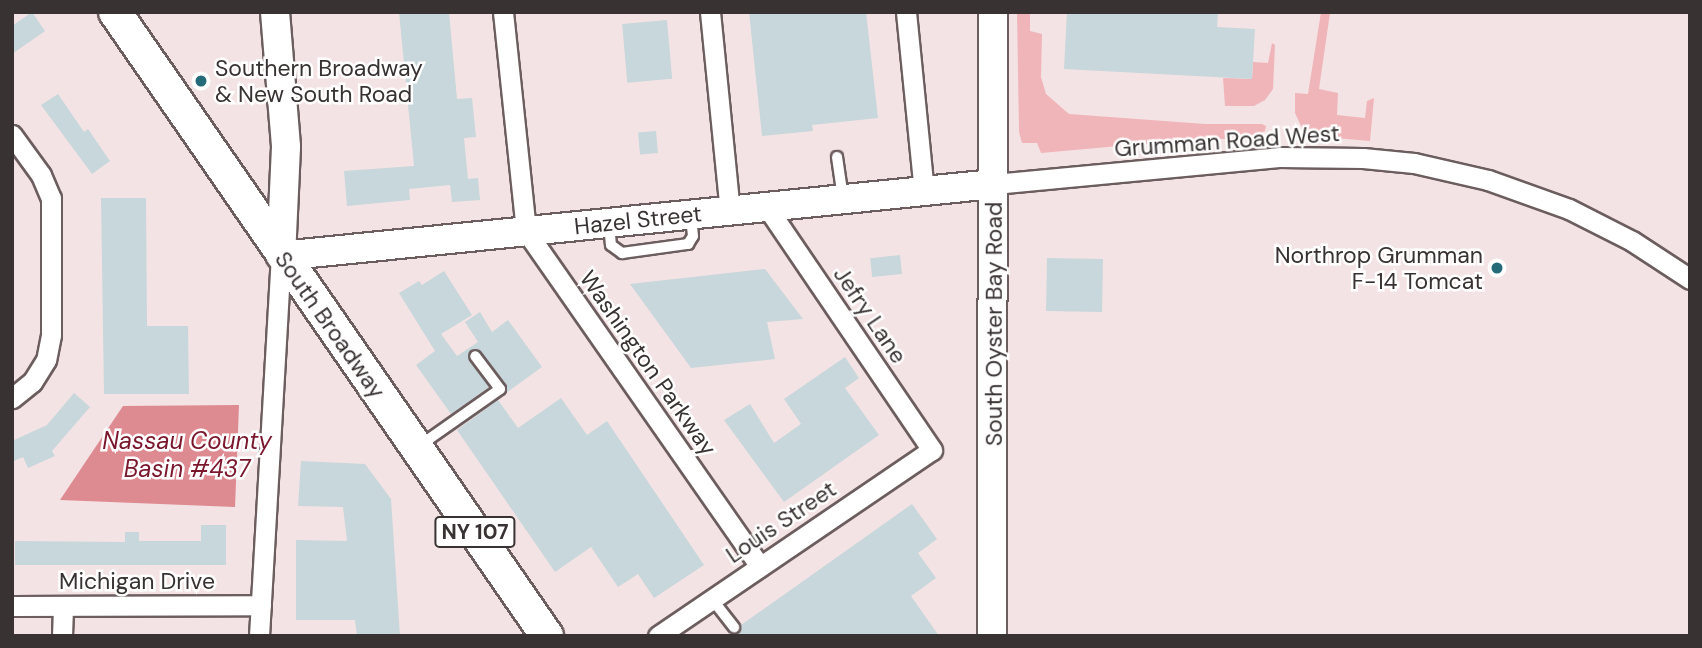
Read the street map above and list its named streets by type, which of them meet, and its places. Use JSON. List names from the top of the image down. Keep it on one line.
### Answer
{"streets":{"main road":["South Broadway","NY 107"],"street":["Grumman Road West","Hazel Street","Jefry Lane","South Oyster Bay Road","Washington Parkway","Louis Street","Michigan Drive"]},"crossings":[["Grumman Road West","Hazel Street"],["Grumman Road West","South Oyster Bay Road"],["Hazel Street","Jefry Lane"],["Hazel Street","South Oyster Bay Road"],["Hazel Street","South Broadway"],["Hazel Street","Washington Parkway"],["Jefry Lane","Louis Street"],["Washington Parkway","Louis Street"]],"water":["Nassau County Basin #437"],"places":["Southern Broadway & New South Road","Northrop Grumman F-14 Tomcat"]}
